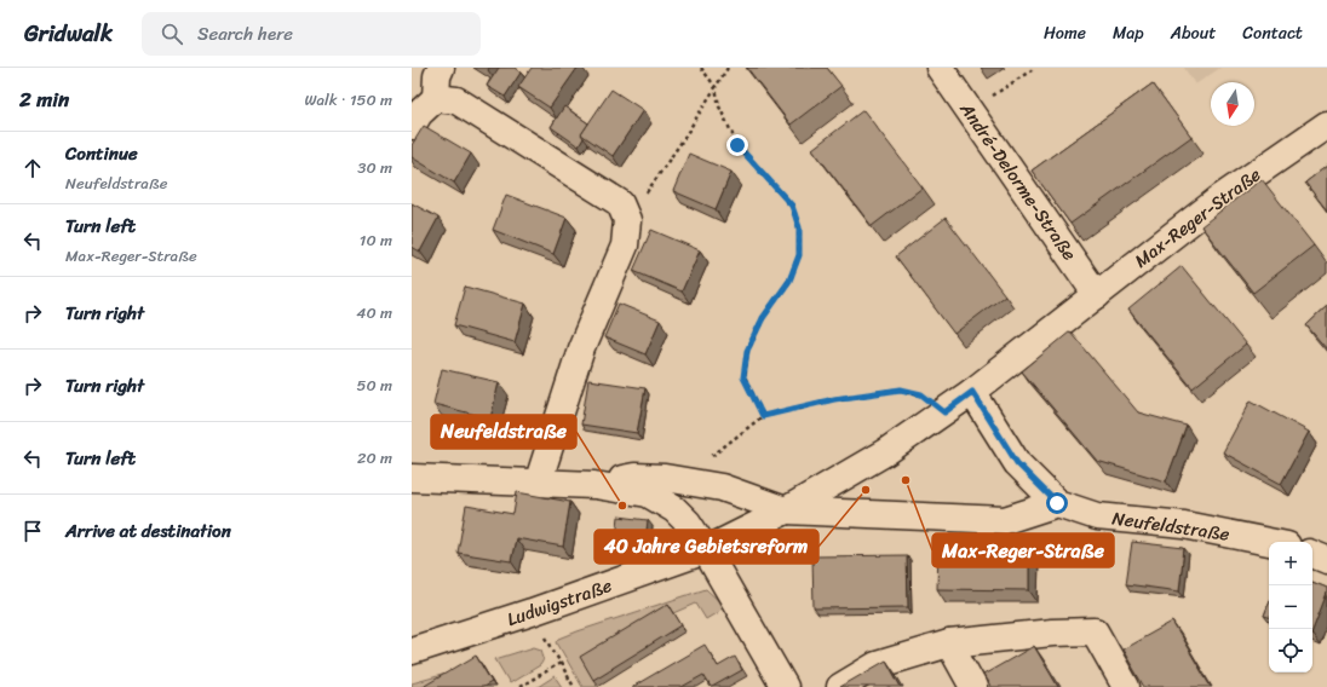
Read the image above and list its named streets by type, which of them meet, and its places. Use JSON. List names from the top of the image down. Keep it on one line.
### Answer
{"streets":{"street":["André-Delorme-Straße","Max-Reger-Straße","Neufeldstraße","Ludwigstraße"]},"crossings":[["André-Delorme-Straße","Max-Reger-Straße"],["Max-Reger-Straße","Neufeldstraße"],["Max-Reger-Straße","Ludwigstraße"]],"places":["Max-Reger-Straße","40 Jahre Gebietsreform","Neufeldstraße"],"north":"bottom","page":{"header":"Gridwalk","search":"Search here","nav":["Home","Map","About","Contact"],"heading":["2 min","Walk · 150 m"],"list":[["Continue","Neufeldstraße","30 m"],["Turn left","Max-Reger-Straße","10 m"],["Turn right","40 m"],["Turn right","50 m"],["Turn left","20 m"],"Arrive at destination"],"map_buttons":["+","−"]}}
